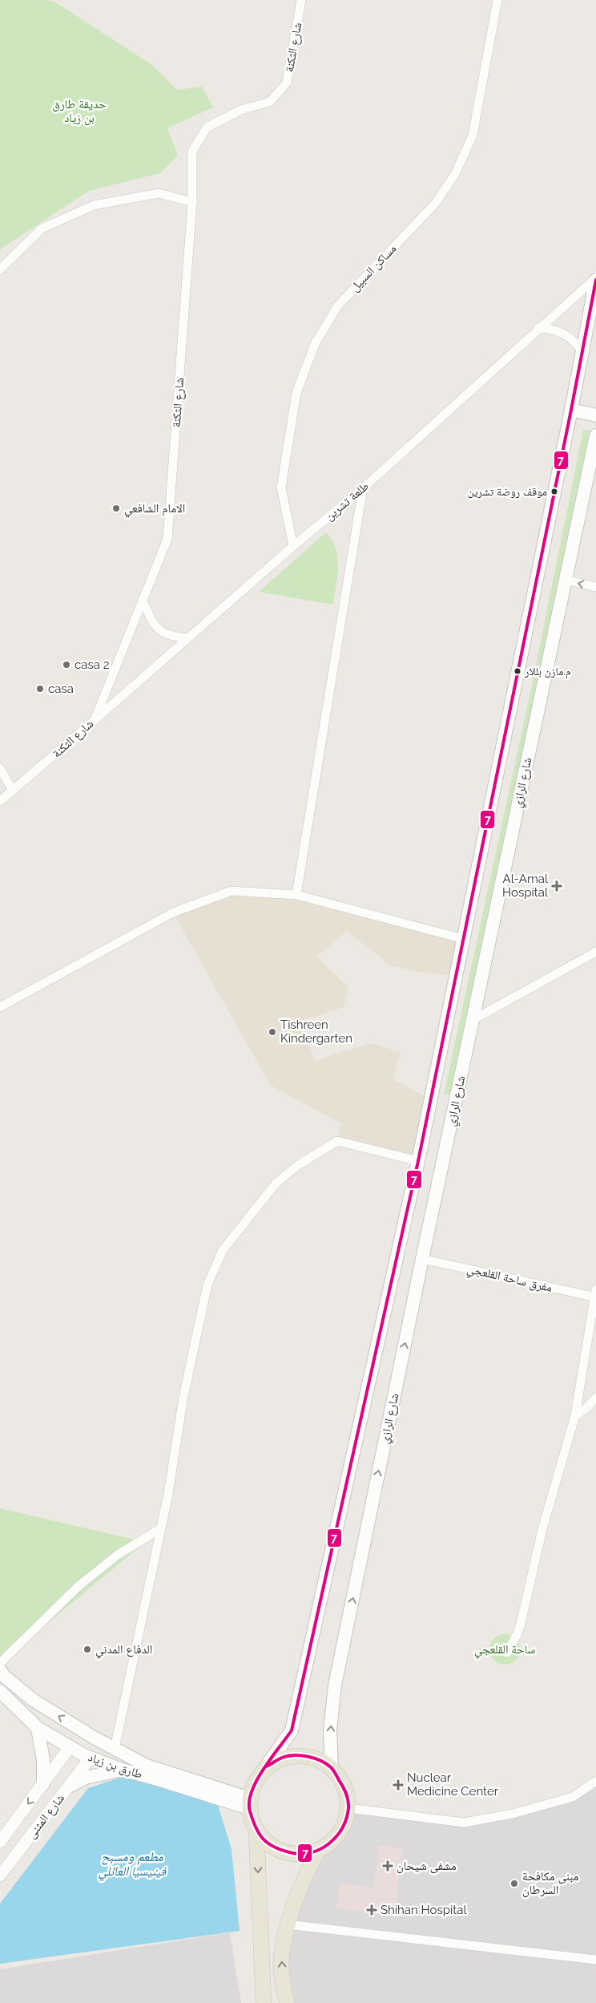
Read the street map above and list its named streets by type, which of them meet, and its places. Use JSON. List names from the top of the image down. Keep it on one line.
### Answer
{"streets":{"main road":["شارع الرازي","طارق بن زياد"],"street":["شارع الثكنة","مساكن السبيل","طلعة تشرين","مفرق ساحة القلعجي","شارع المثنى"]},"crossings":[["شارع الثكنة","طلعة تشرين"],["مساكن السبيل","طلعة تشرين"],["شارع الرازي","مفرق ساحة القلعجي"],["شارع الرازي","طارق بن زياد"],["طارق بن زياد","شارع المثنى"]],"water":["مطعم ومسبح فينيسيا العائلي"],"parks":["حديقة طارق بن زياد","ساحة القلعجي"],"places":{"other":["موقف روضة تشرين","الامام الشافعي","casa 2","م.مازن بللار","casa","Tishreen Kindergarten","الدفاع المدني","مبنى مكافحة السرطان"],"health":["Al-Amal Hospital","Nuclear Medicine Center","مشفى شيحان","Shihan Hospital"]},"lines":["transit line 7"]}
